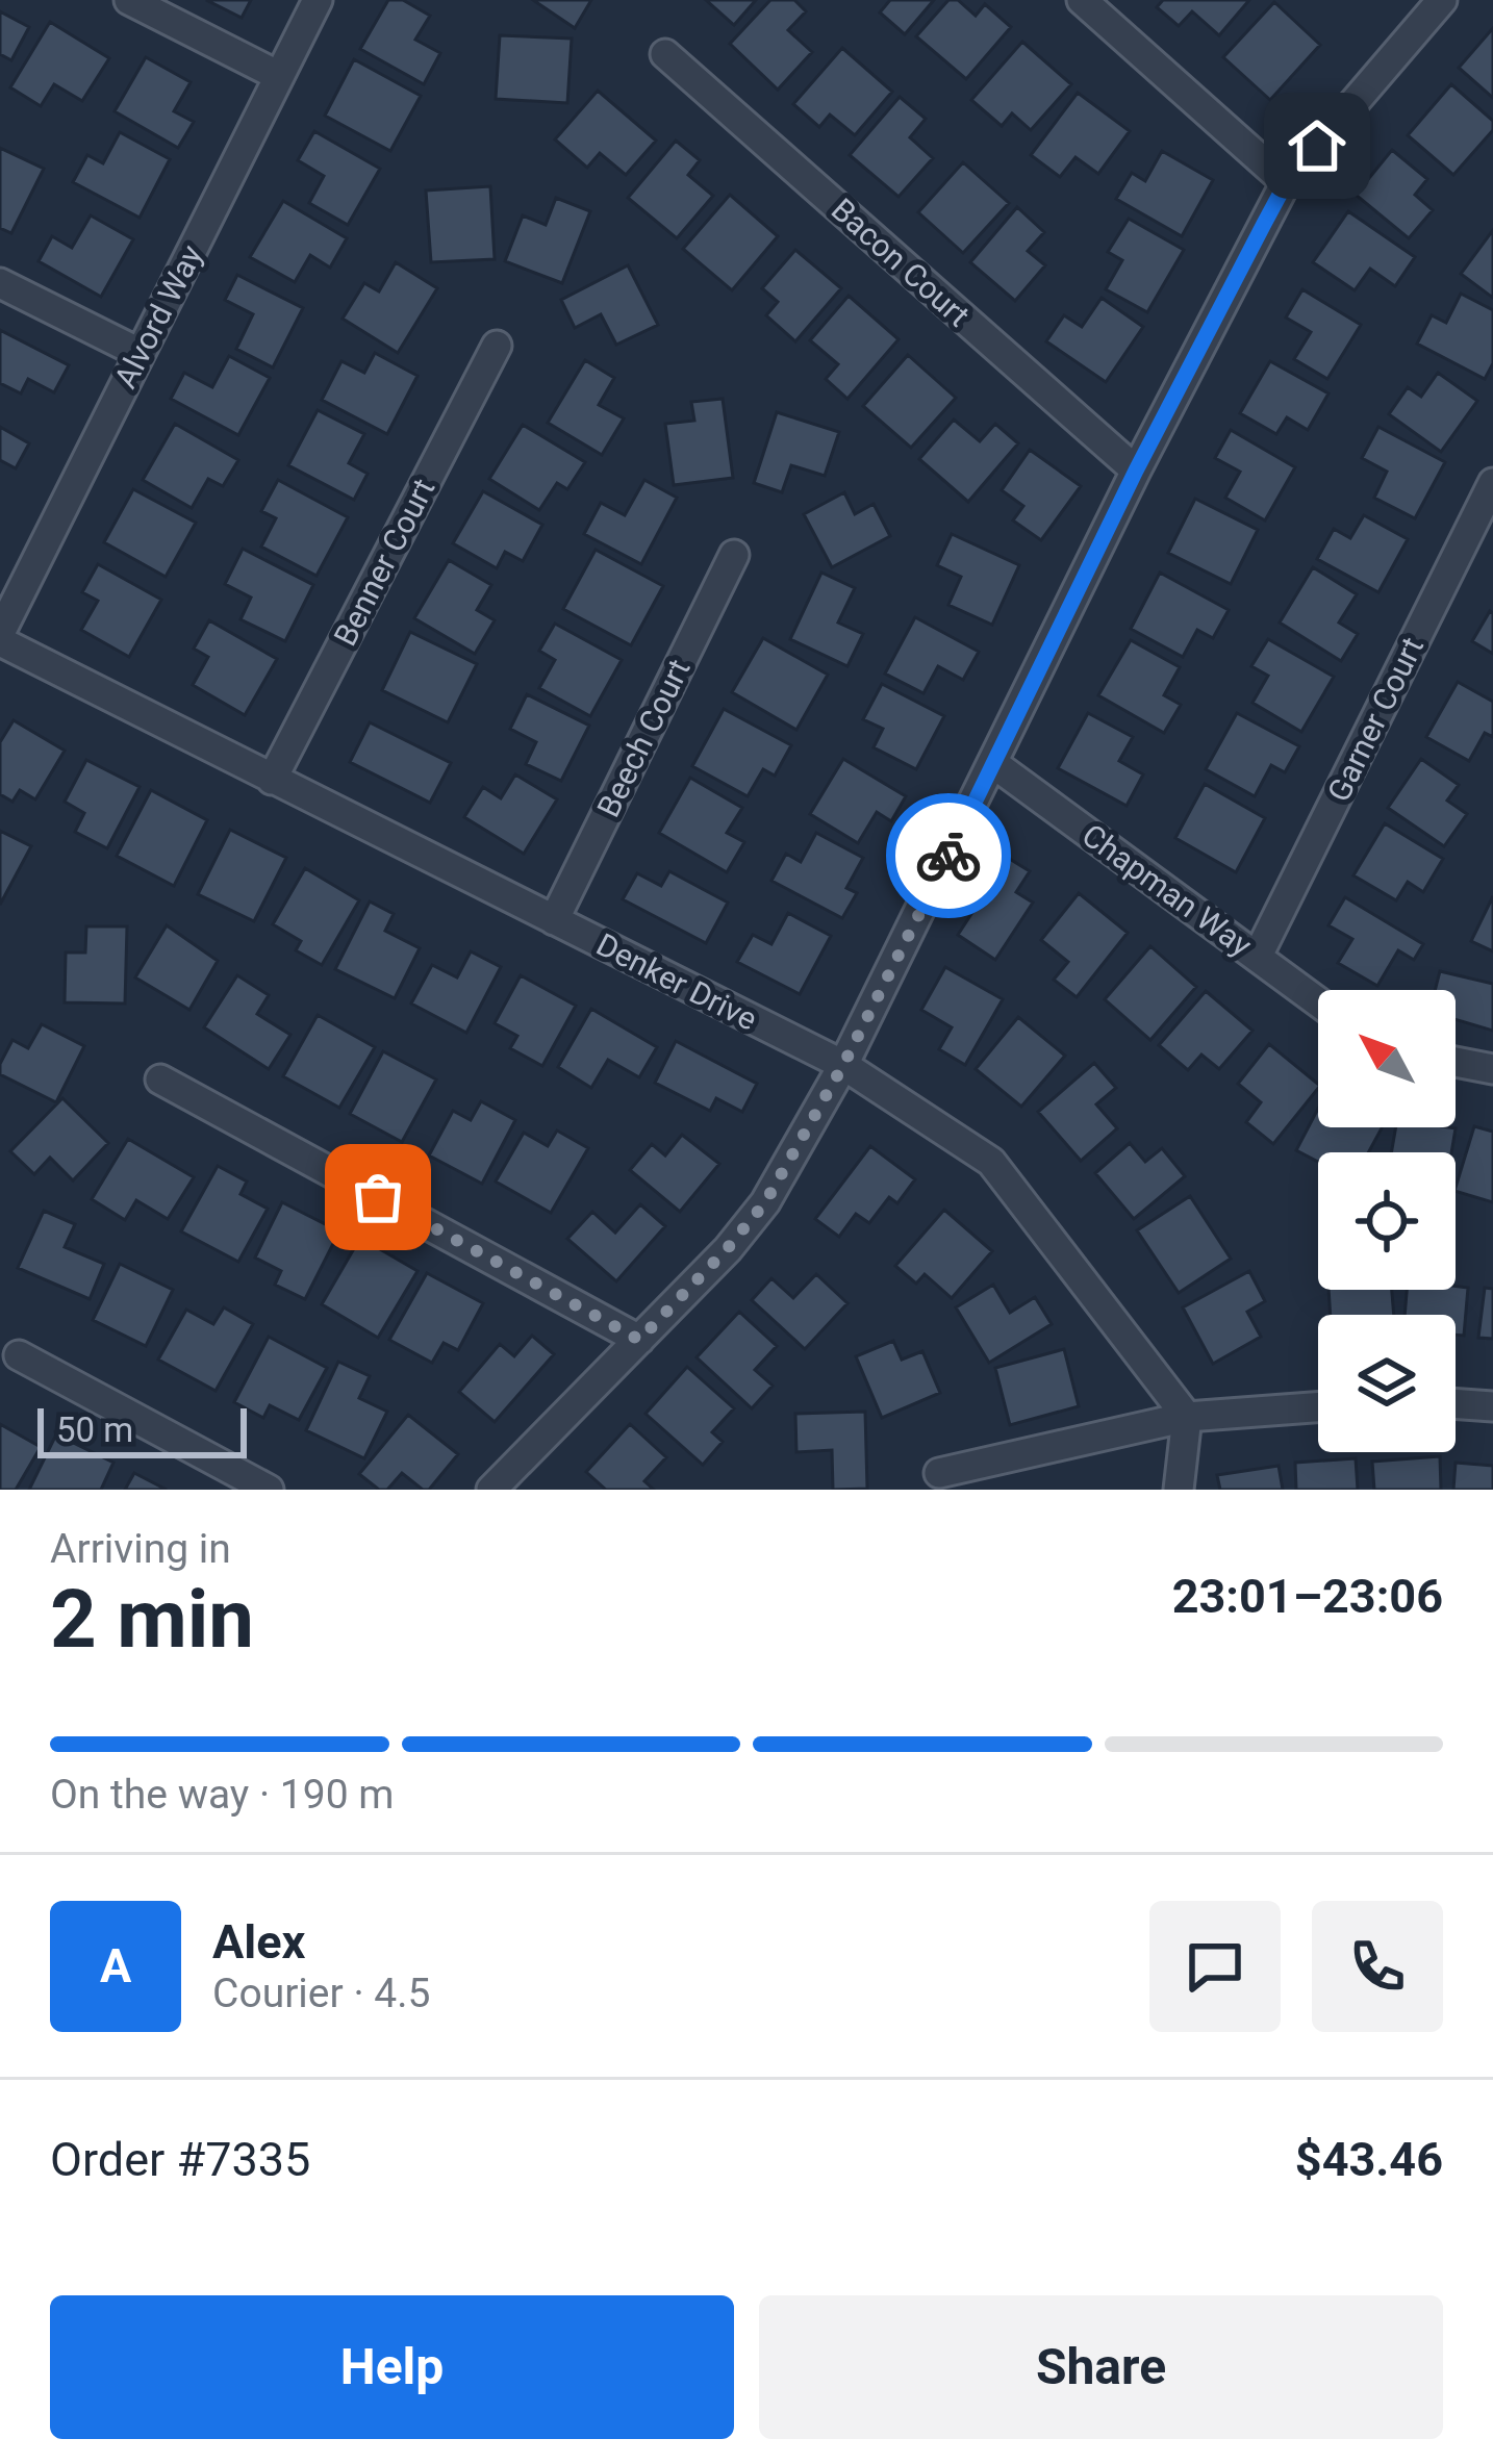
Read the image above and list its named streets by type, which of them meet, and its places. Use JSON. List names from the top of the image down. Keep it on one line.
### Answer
{"streets":{"street":["Bacon Court","Alvord Way","Benner Court","Garner Court","Beech Court","Chapman Way","Denker Drive"]},"crossings":[["Alvord Way","Denker Drive"],["Benner Court","Denker Drive"],["Garner Court","Chapman Way"],["Beech Court","Denker Drive"]],"scale_bar":"50 m","north":"top left","page":{"scale":"50 m","heading":["2 min","Arriving in","23:01–23:06"],"panel":["Alex","Courier · 4.5","Order #7335","$43.46"],"bar":"On the way · 190 m","round":"A","buttons":["Help","Share"]}}
